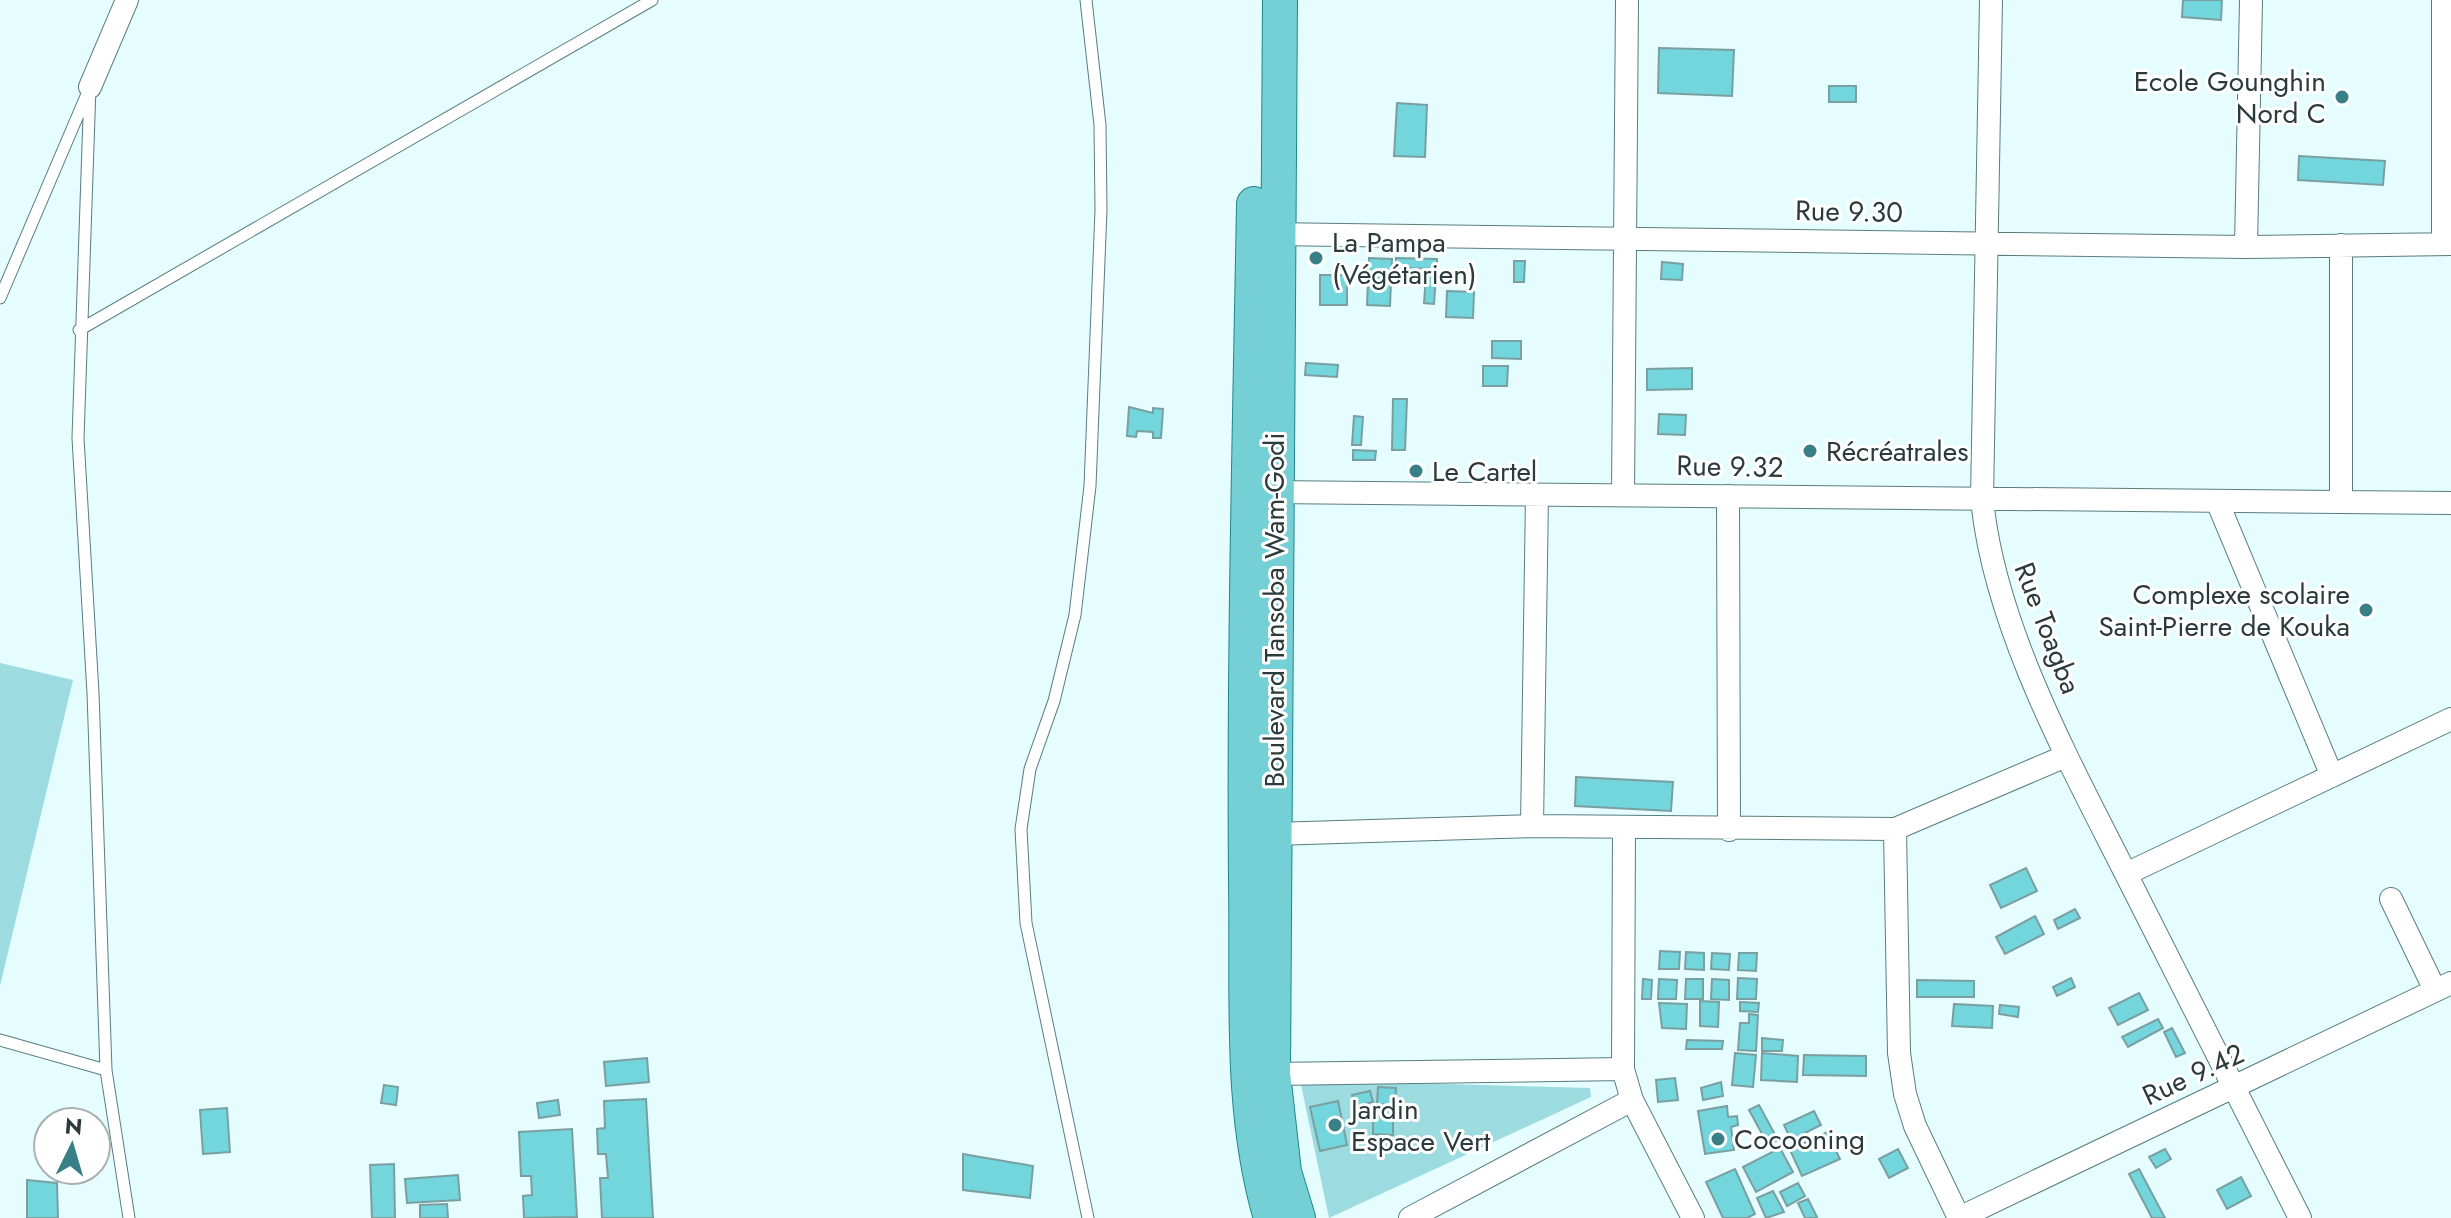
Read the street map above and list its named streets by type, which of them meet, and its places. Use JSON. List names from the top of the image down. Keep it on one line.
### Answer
{"streets":{"main road":["Boulevard Tansoba Wam-Godi"],"street":["Rue 9.30","Rue 9.32","Rue Toagba","Rue 9.42"]},"crossings":[["Rue 9.30","Boulevard Tansoba Wam-Godi"],["Rue 9.30","Rue Toagba"],["Rue 9.32","Boulevard Tansoba Wam-Godi"],["Rue 9.32","Rue Toagba"],["Rue Toagba","Rue 9.42"]],"places":["Ecole Gounghin Nord C","La Pampa (Végétarien)","Récréatrales","Le Cartel","Complexe scolaire Saint-Pierre de Kouka","Jardin Espace Vert","Cocooning"],"north":"top"}
